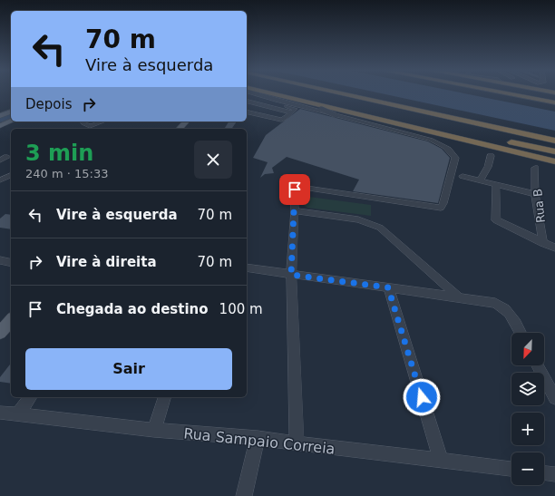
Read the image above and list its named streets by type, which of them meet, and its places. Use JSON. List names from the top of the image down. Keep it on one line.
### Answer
{"streets":{"street":["Rua B","Rua Sampaio Correia"]},"north":"bottom left","page":{"turn":["70 m","Vire à esquerda"],"then":"Depois","heading":["3 min","240 m · 15:33"],"list":[{"name":"Vire à esquerda","value":"70 m"},{"name":"Vire à direita","value":"70 m"},{"name":"Chegada ao destino","value":"100 m"}],"map_buttons":["+","−"],"buttons":"Sair"}}
